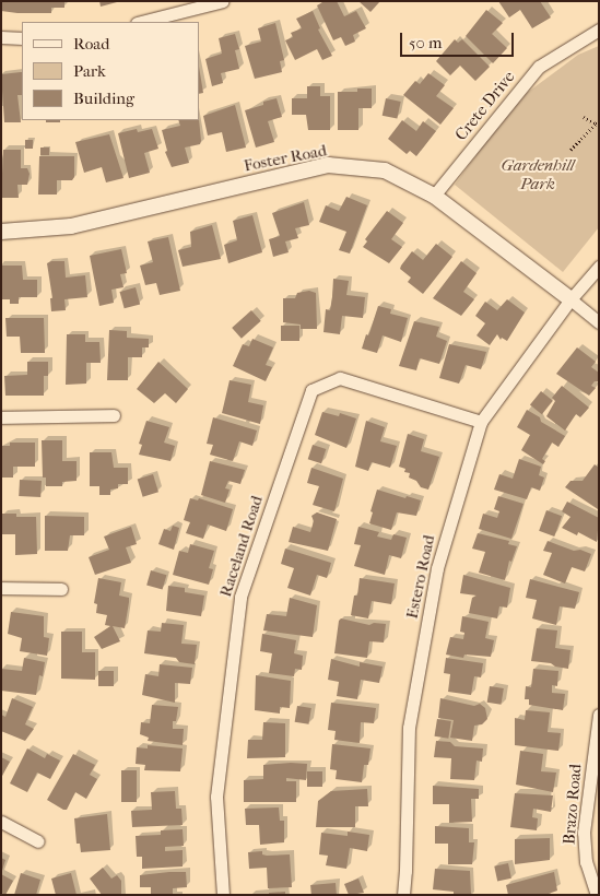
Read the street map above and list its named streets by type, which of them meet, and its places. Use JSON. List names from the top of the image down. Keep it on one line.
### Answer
{"streets":{"street":["Crete Drive","Foster Road","Raceland Road","Estero Road","Brazo Road"]},"crossings":[["Crete Drive","Foster Road"],["Foster Road","Estero Road"],["Raceland Road","Estero Road"]],"parks":["Gardenhill Park"],"legend":["Road","Park","Building"],"scale_bar":"50 m"}
